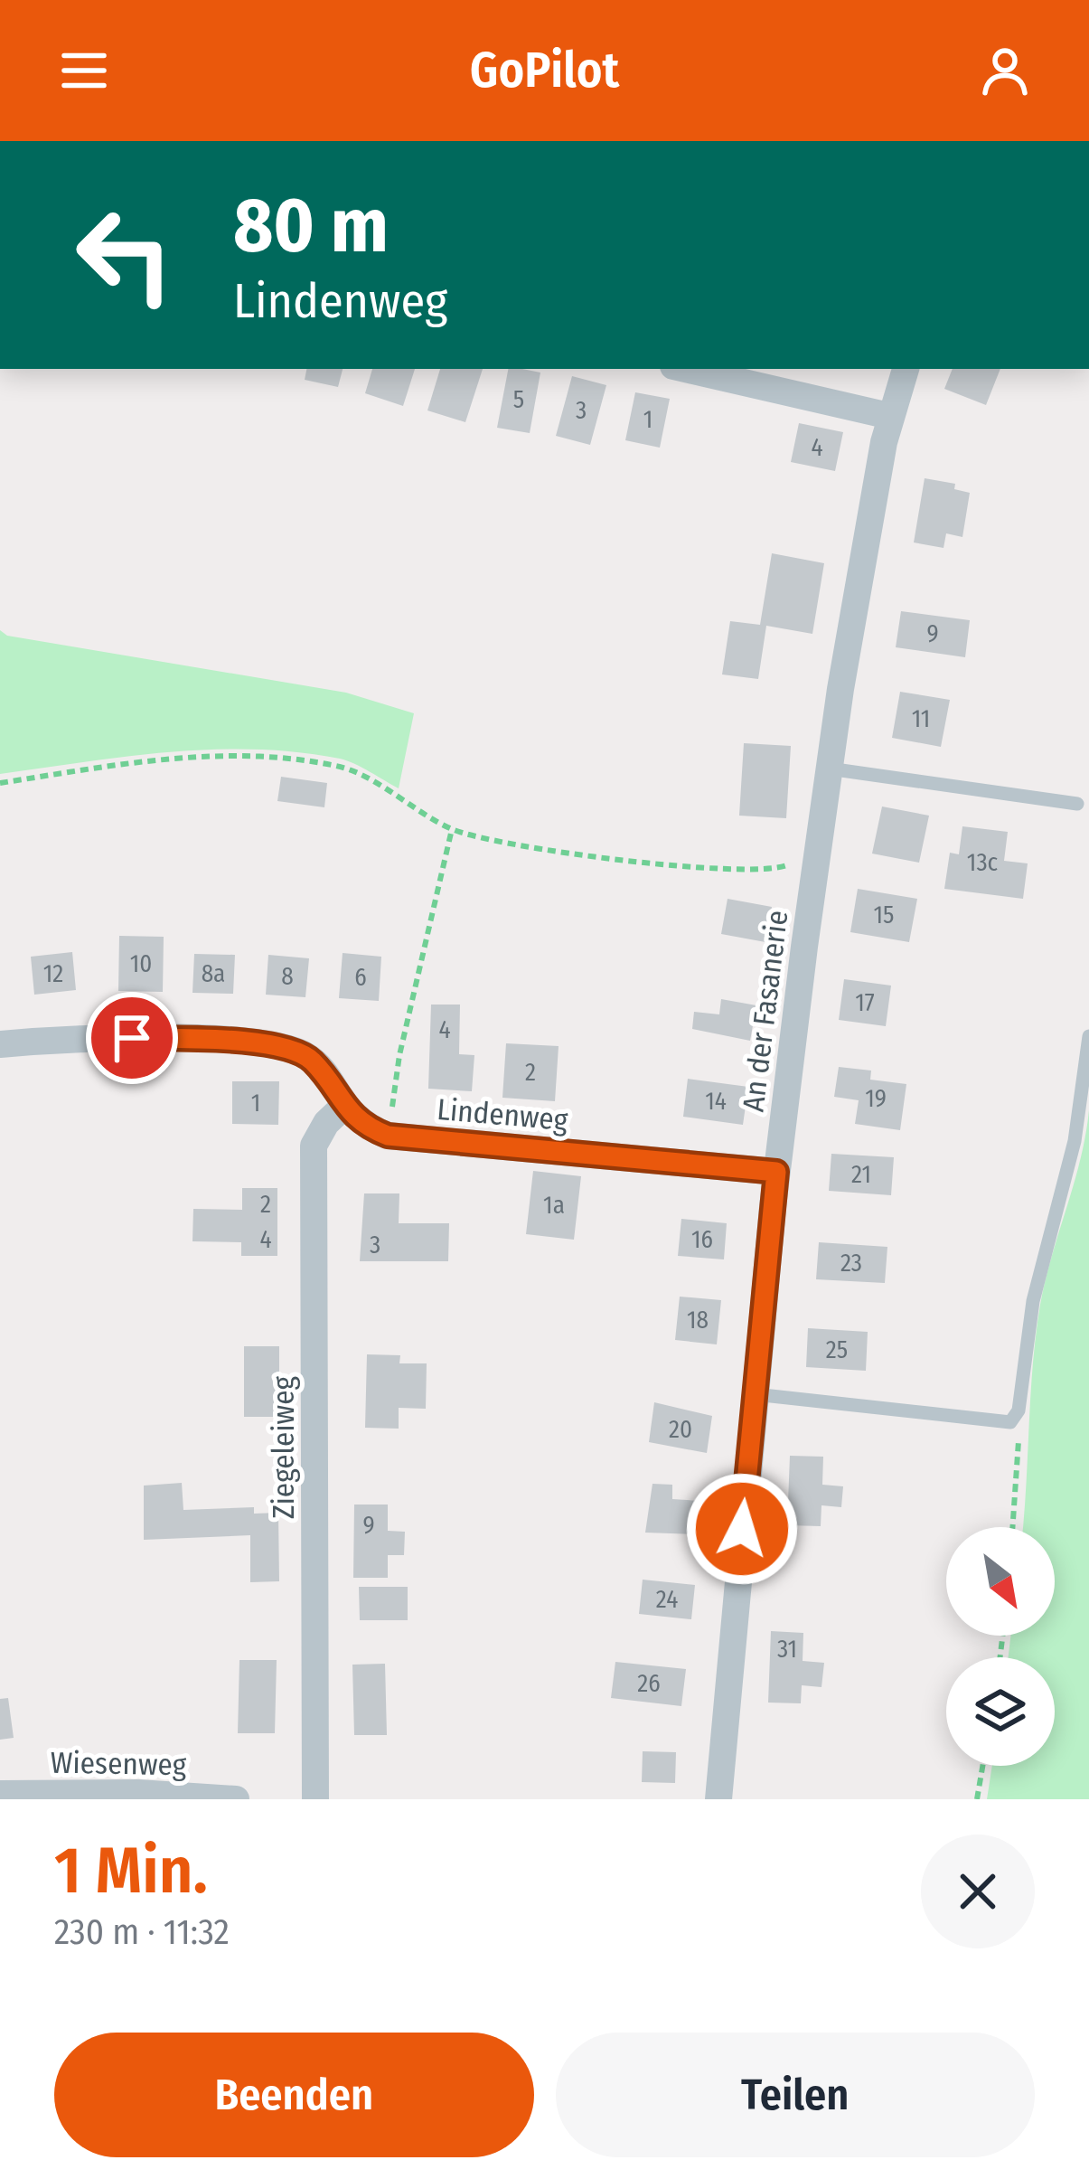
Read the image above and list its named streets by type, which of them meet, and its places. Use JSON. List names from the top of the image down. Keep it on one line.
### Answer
{"streets":{"street":["An der Fasanerie","Lindenweg","Ziegeleiweg","Wiesenweg"]},"crossings":[["An der Fasanerie","Lindenweg"],["Lindenweg","Ziegeleiweg"]],"house_numbers":["5","3","1","4","9","11","13c","15","10","12","8a","8","6","17","4","2","19","14","1","21","2","1a","4","16","3","23","18","25","20","9","24","31","26"],"north":"bottom right","page":{"header":"GoPilot","turn":["80 m","Lindenweg"],"heading":["1 Min.","230 m · 11:32"],"buttons":["Beenden","Teilen"]}}
